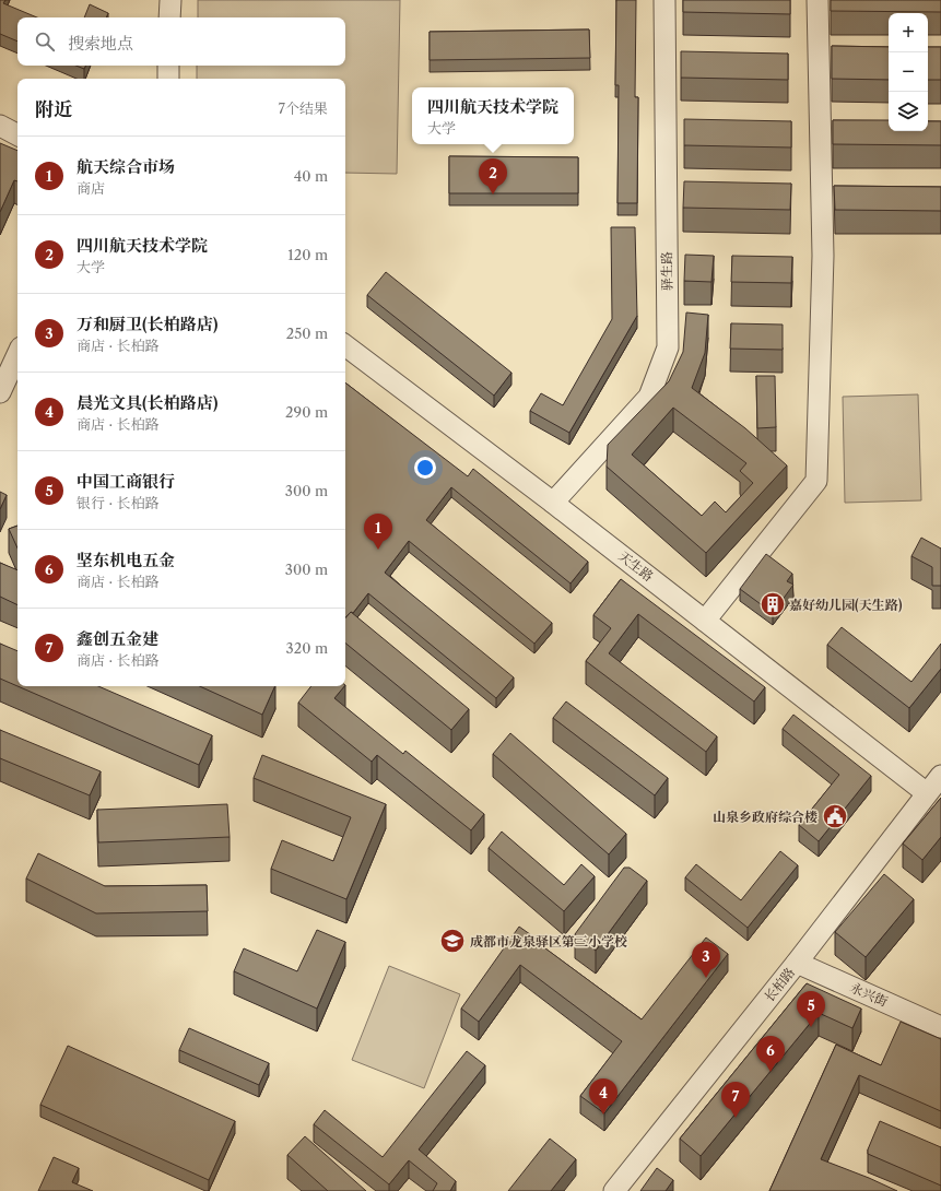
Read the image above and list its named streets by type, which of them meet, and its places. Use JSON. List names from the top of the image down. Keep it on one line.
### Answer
{"streets":{"street":["驿生路","天生路","长柏路","永兴街"]},"crossings":[["驿生路","天生路"],["天生路","长柏路"],["长柏路","永兴街"]],"places":{"building":["嘉好幼儿园(天生路)"],"public building":["山泉乡政府综合楼"],"school or university":["成都市龙泉驿区第三小学校"]},"page":{"map_buttons":["+","−"],"search":"搜索地点","heading":["附近","7个结果"],"popup":["四川航天技术学院","大学"],"list":[{"mark":"1","name":"航天综合市场","note":"商店","value":"40 m"},{"mark":"2","name":"四川航天技术学院","note":"大学","value":"120 m"},{"mark":"3","name":"万和厨卫(长柏路店)","note":"商店 · 长柏路","value":"250 m"},{"mark":"4","name":"晨光文具(长柏路店)","note":"商店 · 长柏路","value":"290 m"},{"mark":"5","name":"中国工商银行","note":"银行 · 长柏路","value":"300 m"},{"mark":"6","name":"坚东机电五金","note":"商店 · 长柏路","value":"300 m"},{"mark":"7","name":"鑫创五金建","note":"商店 · 长柏路","value":"320 m"}],"pins":["2","1","3","5","6","4","7"]}}
